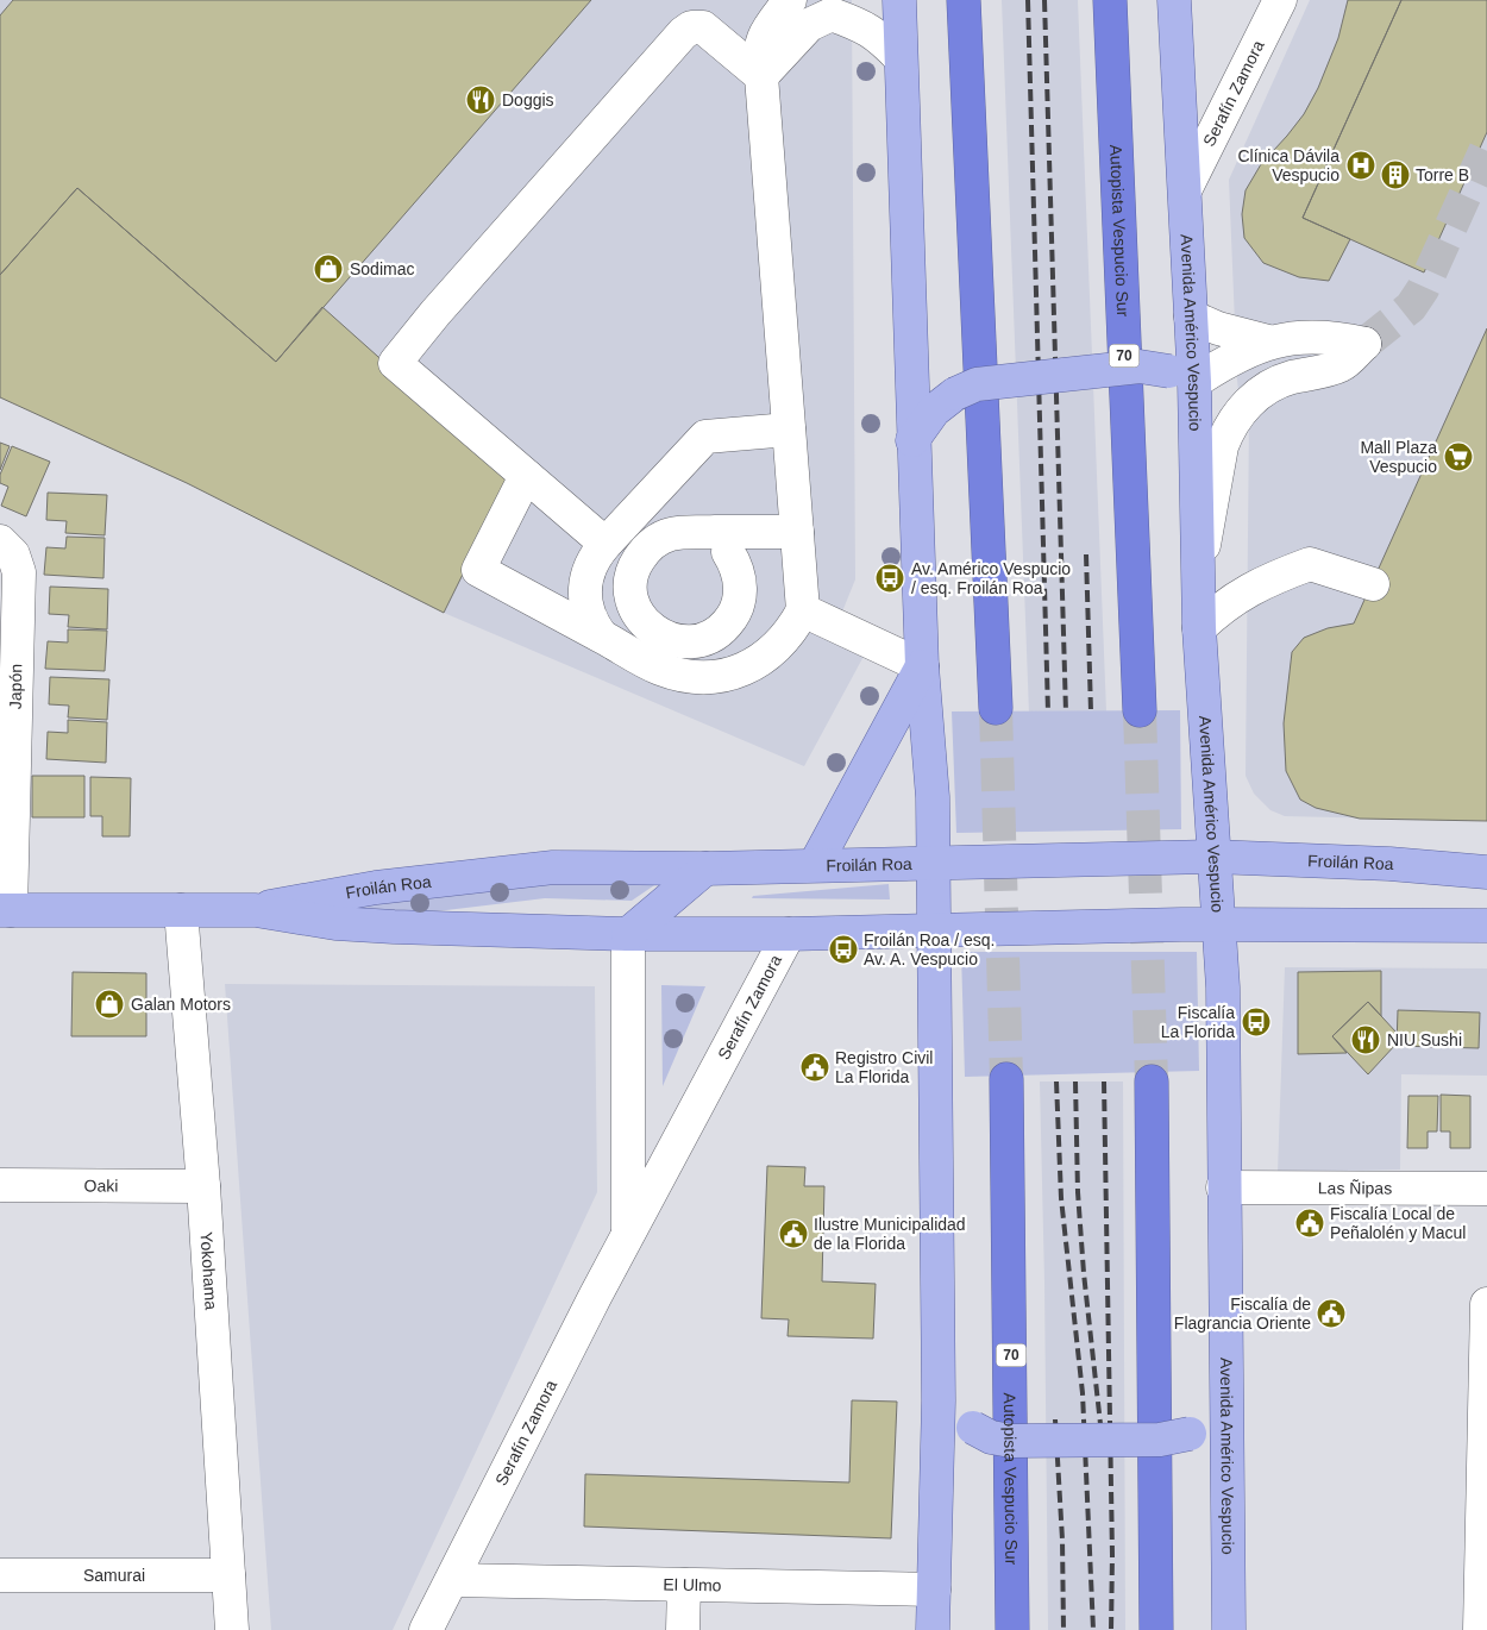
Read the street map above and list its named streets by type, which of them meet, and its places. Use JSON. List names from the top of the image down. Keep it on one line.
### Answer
{"streets":{"highway":["Autopista Vespucio Sur","70"],"main road":["Avenida Américo Vespucio","Froilán Roa"],"street":["Serafín Zamora","Japón","Oaki","Las Ñipas","Yokohama","Samurai","El Ulmo"]},"crossings":[["Serafín Zamora","Avenida Américo Vespucio"],["Serafín Zamora","Froilán Roa"],["Serafín Zamora","El Ulmo"],["Avenida Américo Vespucio","Froilán Roa"],["Avenida Américo Vespucio","Las Ñipas"],["Japón","Froilán Roa"],["Froilán Roa","Yokohama"],["Oaki","Yokohama"],["Yokohama","Samurai"]],"places":{"restaurant":["Doggis","NIU Sushi"],"hospital":["Clínica Dávila Vespucio"],"building":["Torre B"],"shop":["Sodimac","Galan Motors"],"supermarket":["Mall Plaza Vespucio"],"bus stop":["Av. Américo Vespucio / esq. Froilán Roa","Froilán Roa / esq. Av. A. Vespucio","Fiscalía La Florida"],"public building":["Registro Civil La Florida","Fiscalía Local de Peñalolén y Macul","Ilustre Municipalidad de la Florida","Fiscalía de Flagrancia Oriente"]}}
